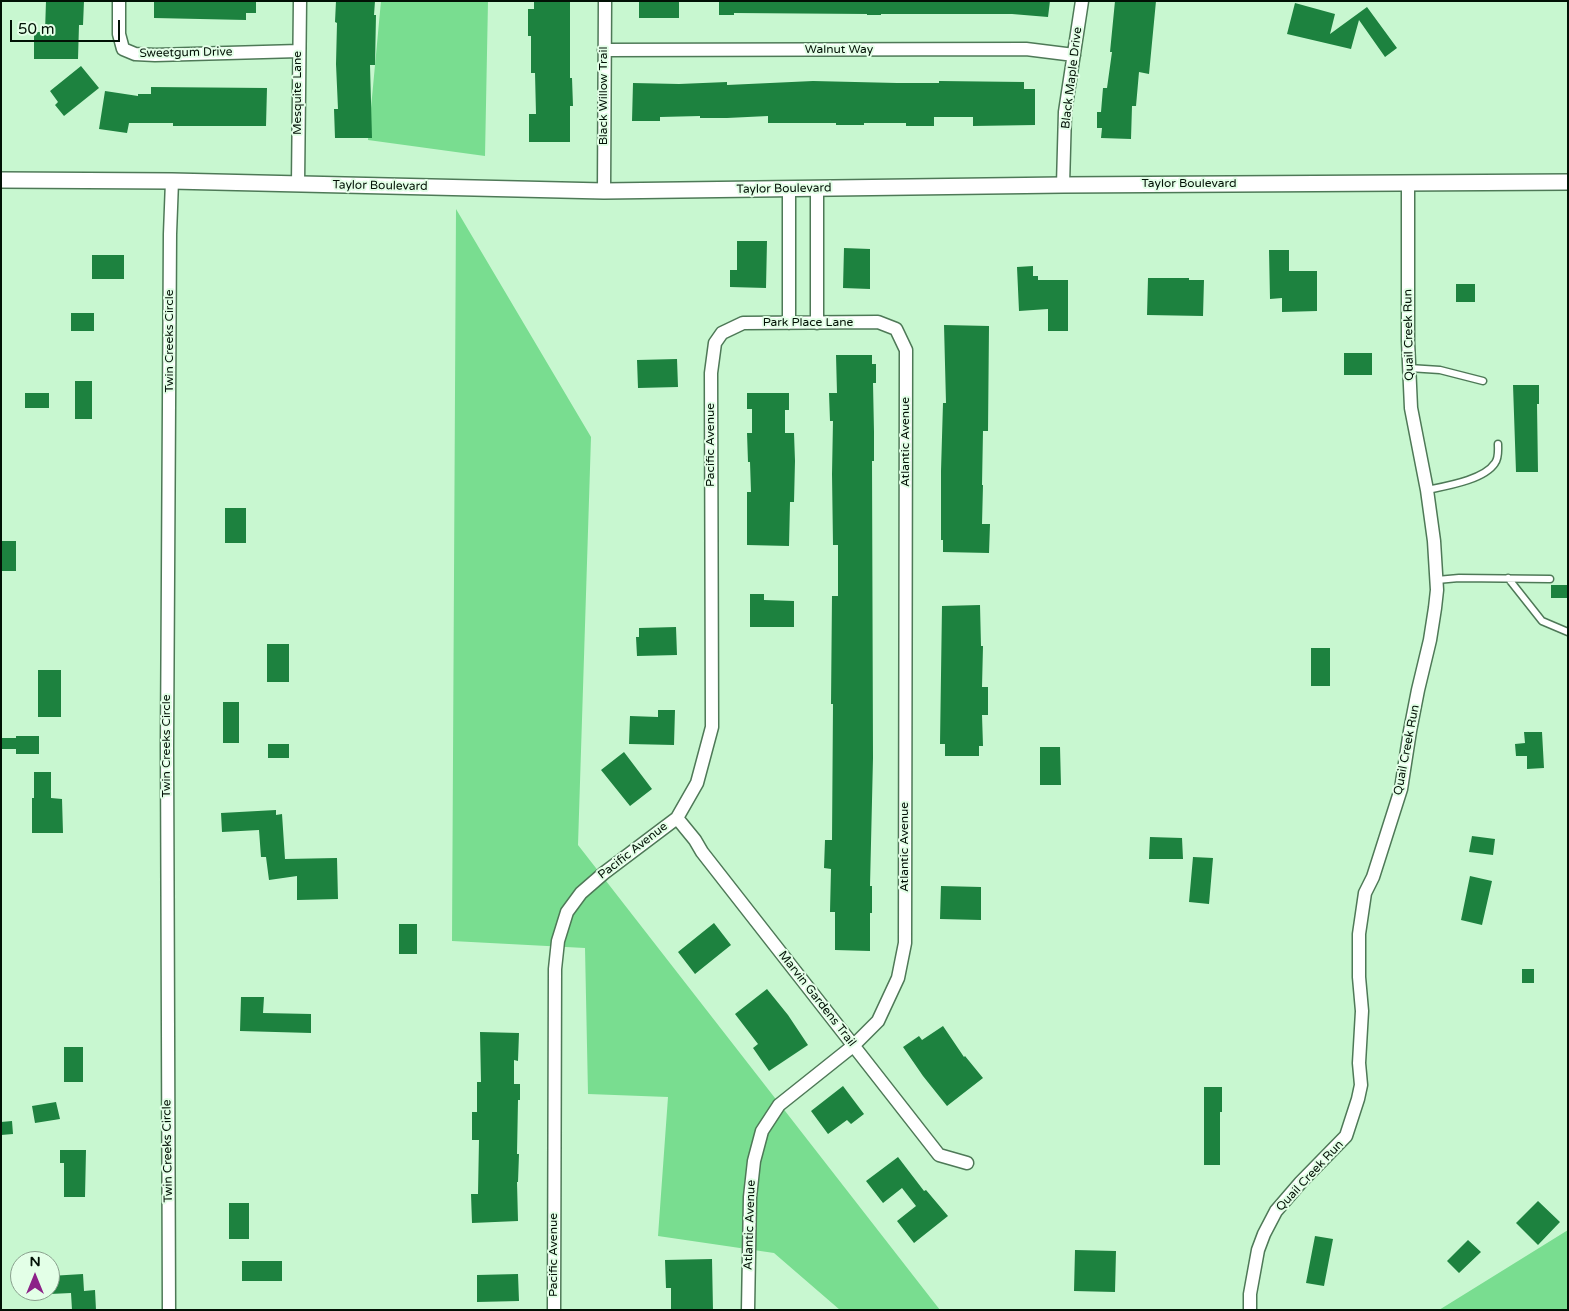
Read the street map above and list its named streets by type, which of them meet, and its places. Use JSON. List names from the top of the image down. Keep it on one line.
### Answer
{"streets":{"street":["Walnut Way","Sweetgum Drive","Black Maple Drive","Mesquite Lane","Black Willow Trail","Taylor Boulevard","Park Place Lane","Quail Creek Run","Twin Creeks Circle","Atlantic Avenue","Pacific Avenue","Marvin Gardens Trail"]},"crossings":[["Walnut Way","Black Maple Drive"],["Walnut Way","Black Willow Trail"],["Sweetgum Drive","Mesquite Lane"],["Black Maple Drive","Taylor Boulevard"],["Mesquite Lane","Taylor Boulevard"],["Black Willow Trail","Taylor Boulevard"],["Taylor Boulevard","Quail Creek Run"],["Taylor Boulevard","Twin Creeks Circle"],["Park Place Lane","Atlantic Avenue"],["Park Place Lane","Pacific Avenue"],["Atlantic Avenue","Marvin Gardens Trail"],["Pacific Avenue","Marvin Gardens Trail"]],"scale_bar":"50 m","north":"top"}
